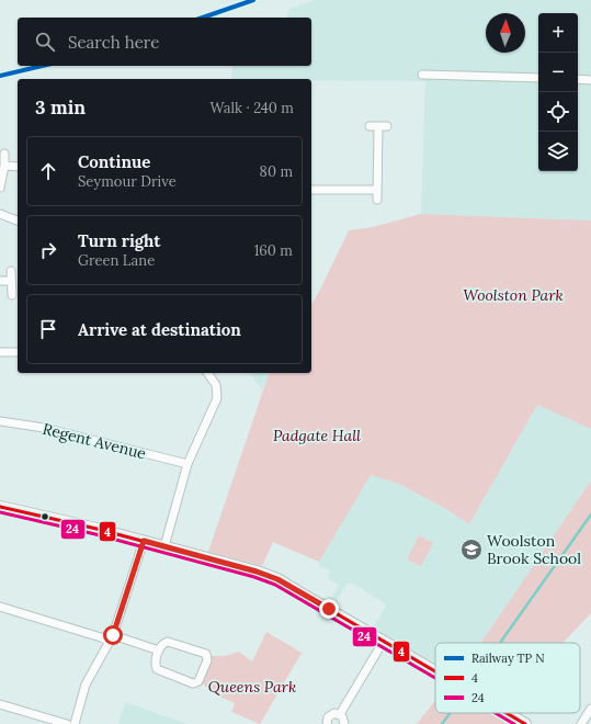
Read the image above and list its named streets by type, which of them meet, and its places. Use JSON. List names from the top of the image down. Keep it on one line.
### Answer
{"streets":{"street":["Regent Avenue"]},"parks":["Woolston Park","Padgate Hall","Queens Park"],"places":{"school or university":["Woolston Brook School"]},"lines":["transit line 4","transit line 24"],"legend":["Railway TP N","4","24"],"north":"top","page":{"map_buttons":["+","−"],"search":"Search here","heading":["3 min","Walk · 240 m"],"list":[["Continue","Seymour Drive","80 m"],["Turn right","Green Lane","160 m"],"Arrive at destination"]}}
